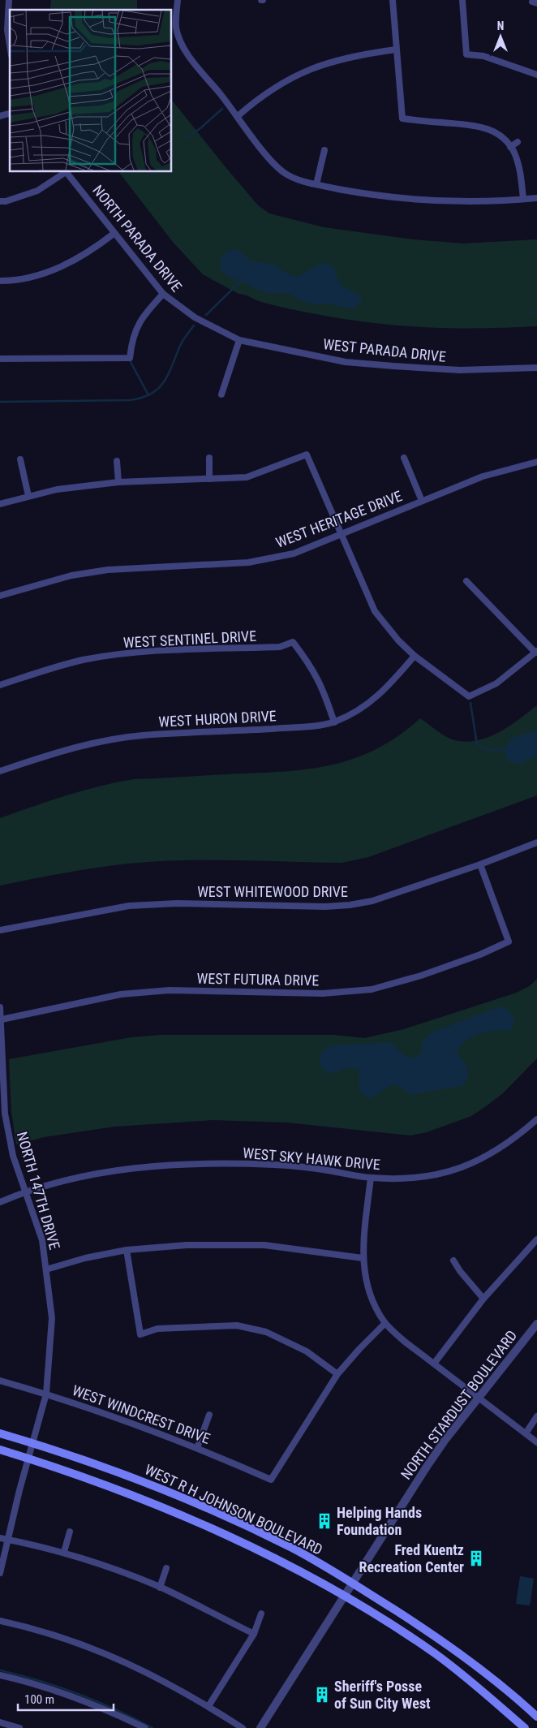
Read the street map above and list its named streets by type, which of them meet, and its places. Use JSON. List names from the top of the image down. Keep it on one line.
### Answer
{"streets":{"main road":["WEST R H JOHNSON BOULEVARD"],"street":["NORTH PARADA DRIVE","WEST PARADA DRIVE","WEST HERITAGE DRIVE","WEST SENTINEL DRIVE","WEST HURON DRIVE","WEST WHITEWOOD DRIVE","WEST FUTURA DRIVE","WEST SKY HAWK DRIVE","NORTH 147TH DRIVE","NORTH STARDUST BOULEVARD","WEST WINDCREST DRIVE"]},"crossings":[["NORTH PARADA DRIVE","WEST PARADA DRIVE"],["WEST SENTINEL DRIVE","WEST HURON DRIVE"],["WEST WHITEWOOD DRIVE","WEST FUTURA DRIVE"],["WEST FUTURA DRIVE","NORTH 147TH DRIVE"],["WEST SKY HAWK DRIVE","NORTH 147TH DRIVE"],["NORTH 147TH DRIVE","WEST WINDCREST DRIVE"],["NORTH 147TH DRIVE","WEST R H JOHNSON BOULEVARD"],["NORTH STARDUST BOULEVARD","WEST R H JOHNSON BOULEVARD"]],"places":{"building":["Helping Hands Foundation","Fred Kuentz Recreation Center","Sheriff's Posse of Sun City West"]},"scale_bar":"100 m","north":"top"}
